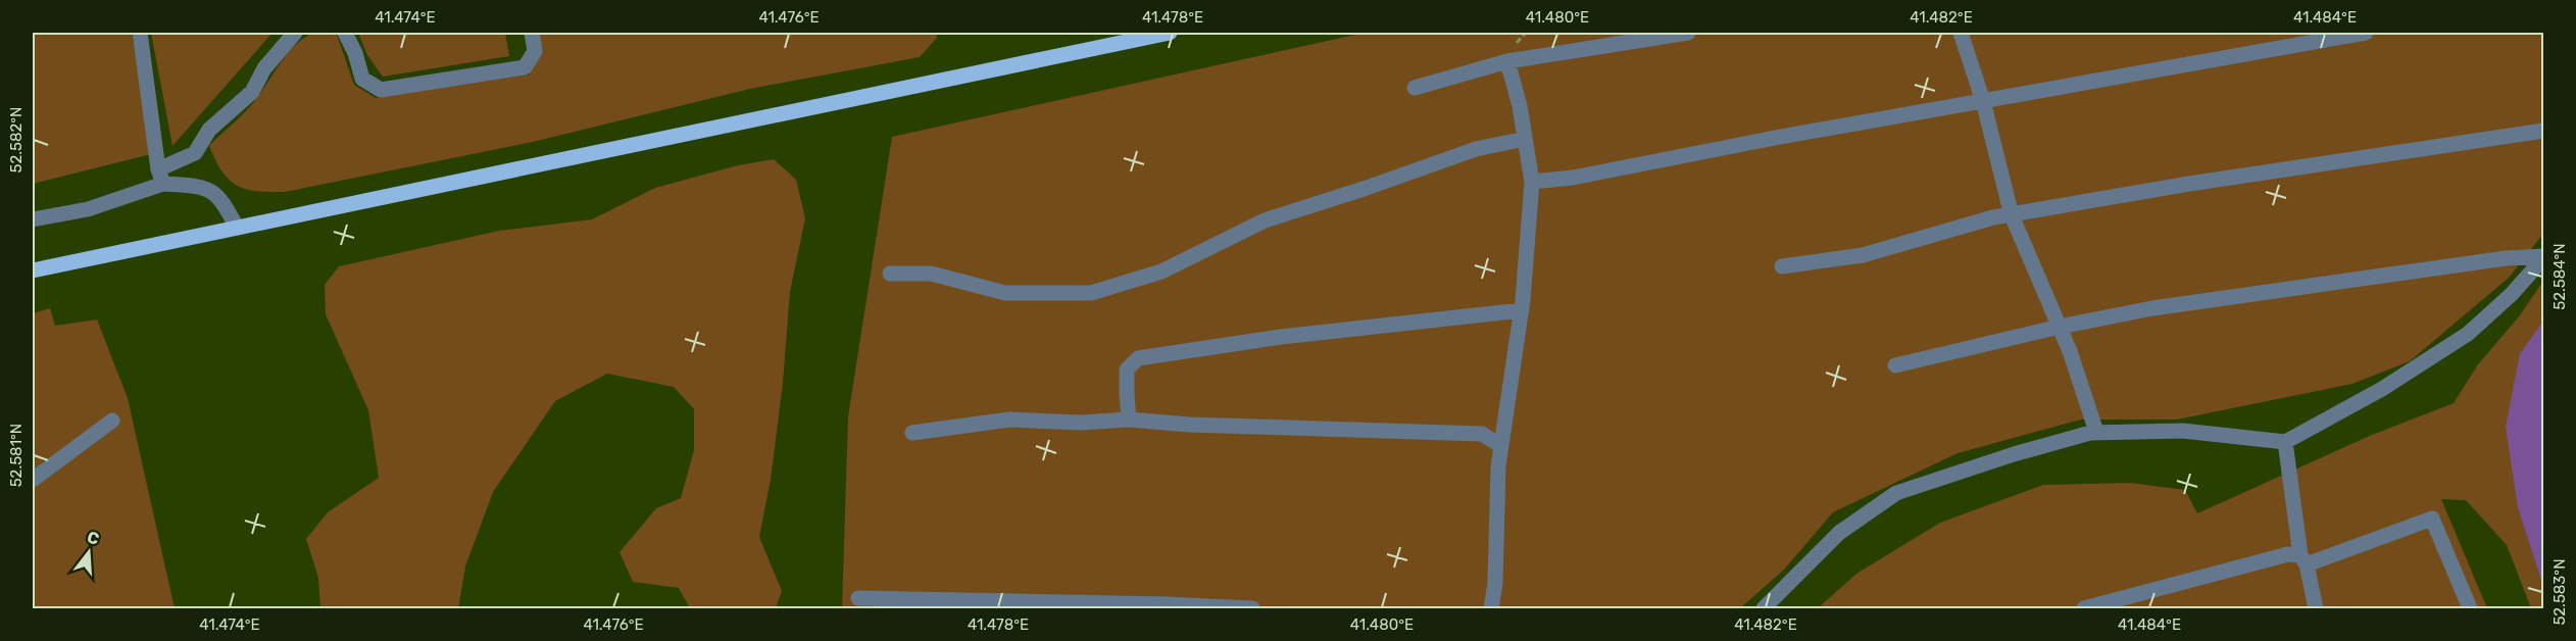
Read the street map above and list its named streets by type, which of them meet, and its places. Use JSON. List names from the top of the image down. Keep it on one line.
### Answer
{"north":"top","coordinates":["41.474°E","41.476°E","41.478°E","41.480°E","41.482°E","41.484°E","52.582°N","52.584°N","52.581°N","52.583°N"]}
